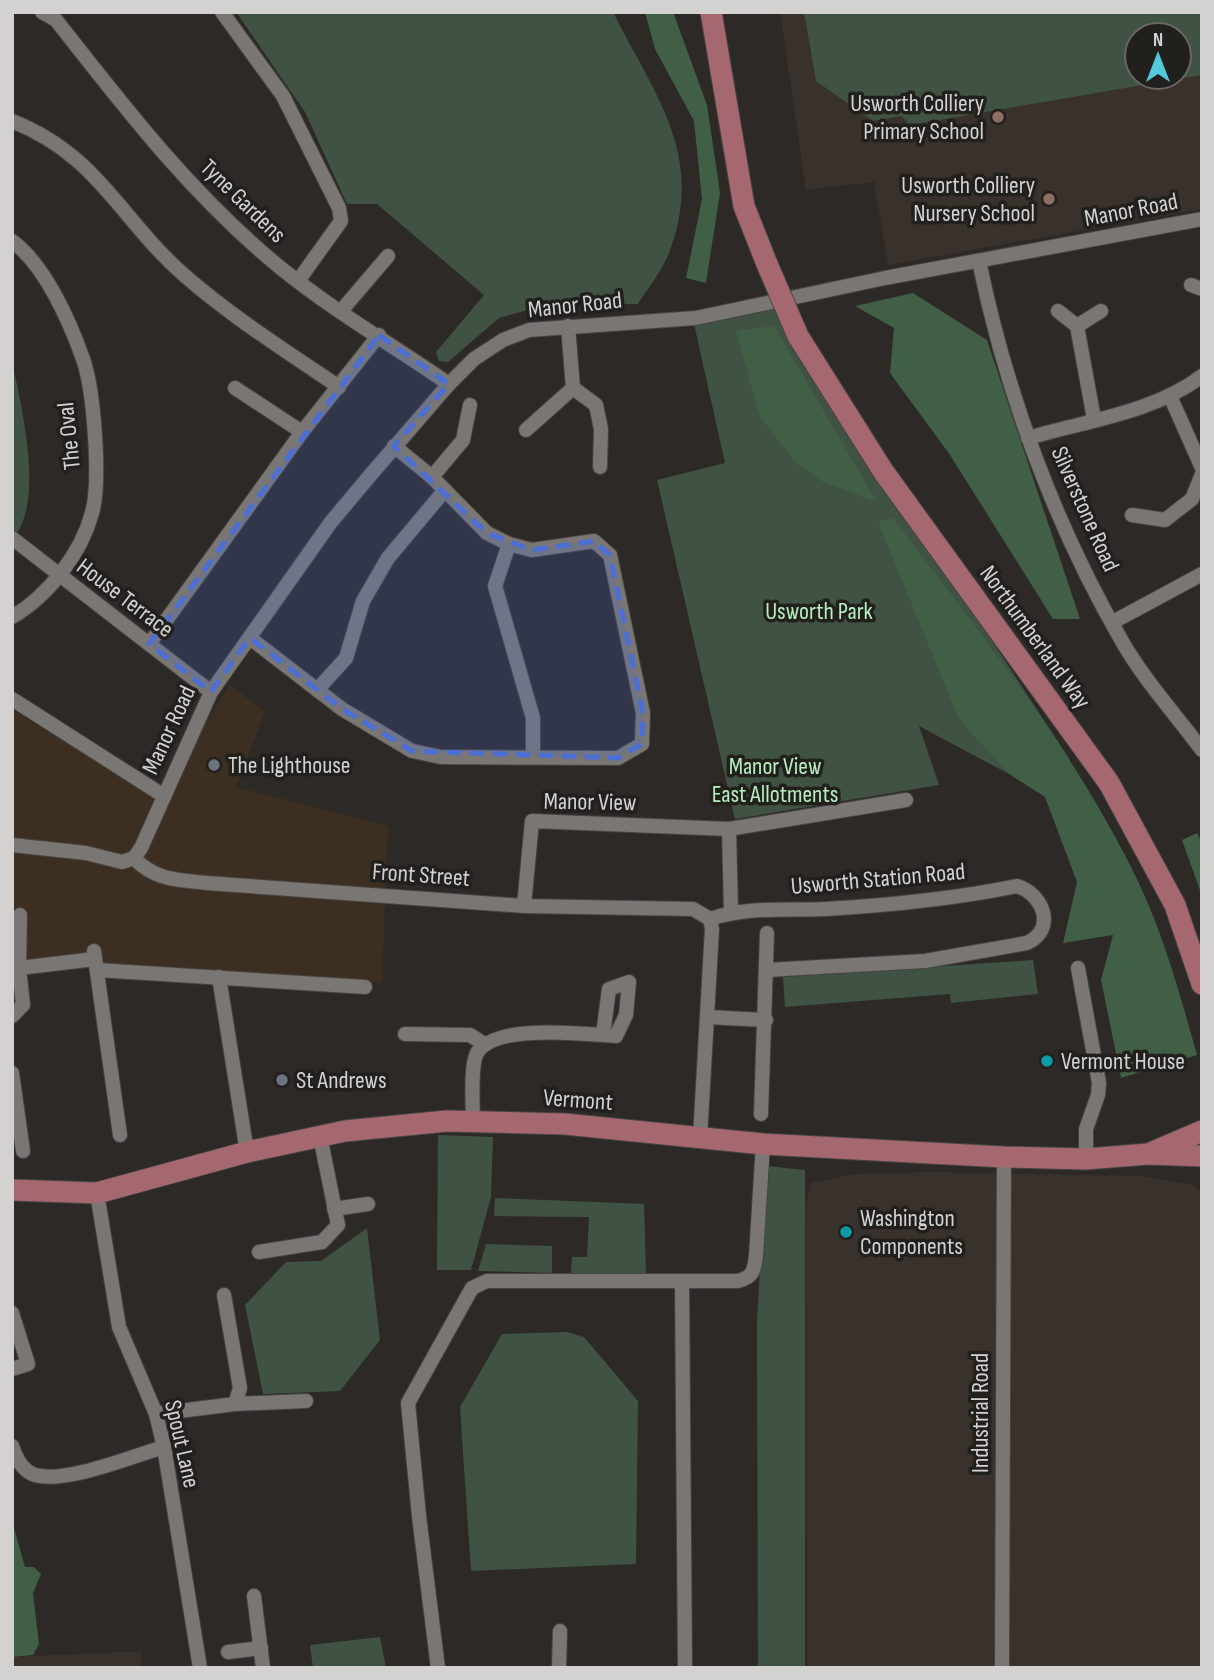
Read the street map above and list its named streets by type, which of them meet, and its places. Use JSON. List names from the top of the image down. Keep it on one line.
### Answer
{"streets":{"main road":["Northumberland Way","Vermont"],"street":["Tyne Gardens","Manor Road","The Oval","Silverstone Road","House Terrace","Manor View","Front Street","Usworth Station Road","Industrial Road","Spout Lane"]},"crossings":[["Tyne Gardens","Manor Road"],["Manor Road","Silverstone Road"],["Manor Road","House Terrace"],["Manor Road","Front Street"],["The Oval","House Terrace"],["Manor View","Front Street"],["Front Street","Usworth Station Road"],["Vermont","Industrial Road"],["Vermont","Spout Lane"]],"parks":["Usworth Park","Manor View East Allotments"],"places":["Usworth Colliery Primary School","Usworth Colliery Nursery School","The Lighthouse","Vermont House","St Andrews","Washington Components"],"north":"top"}
